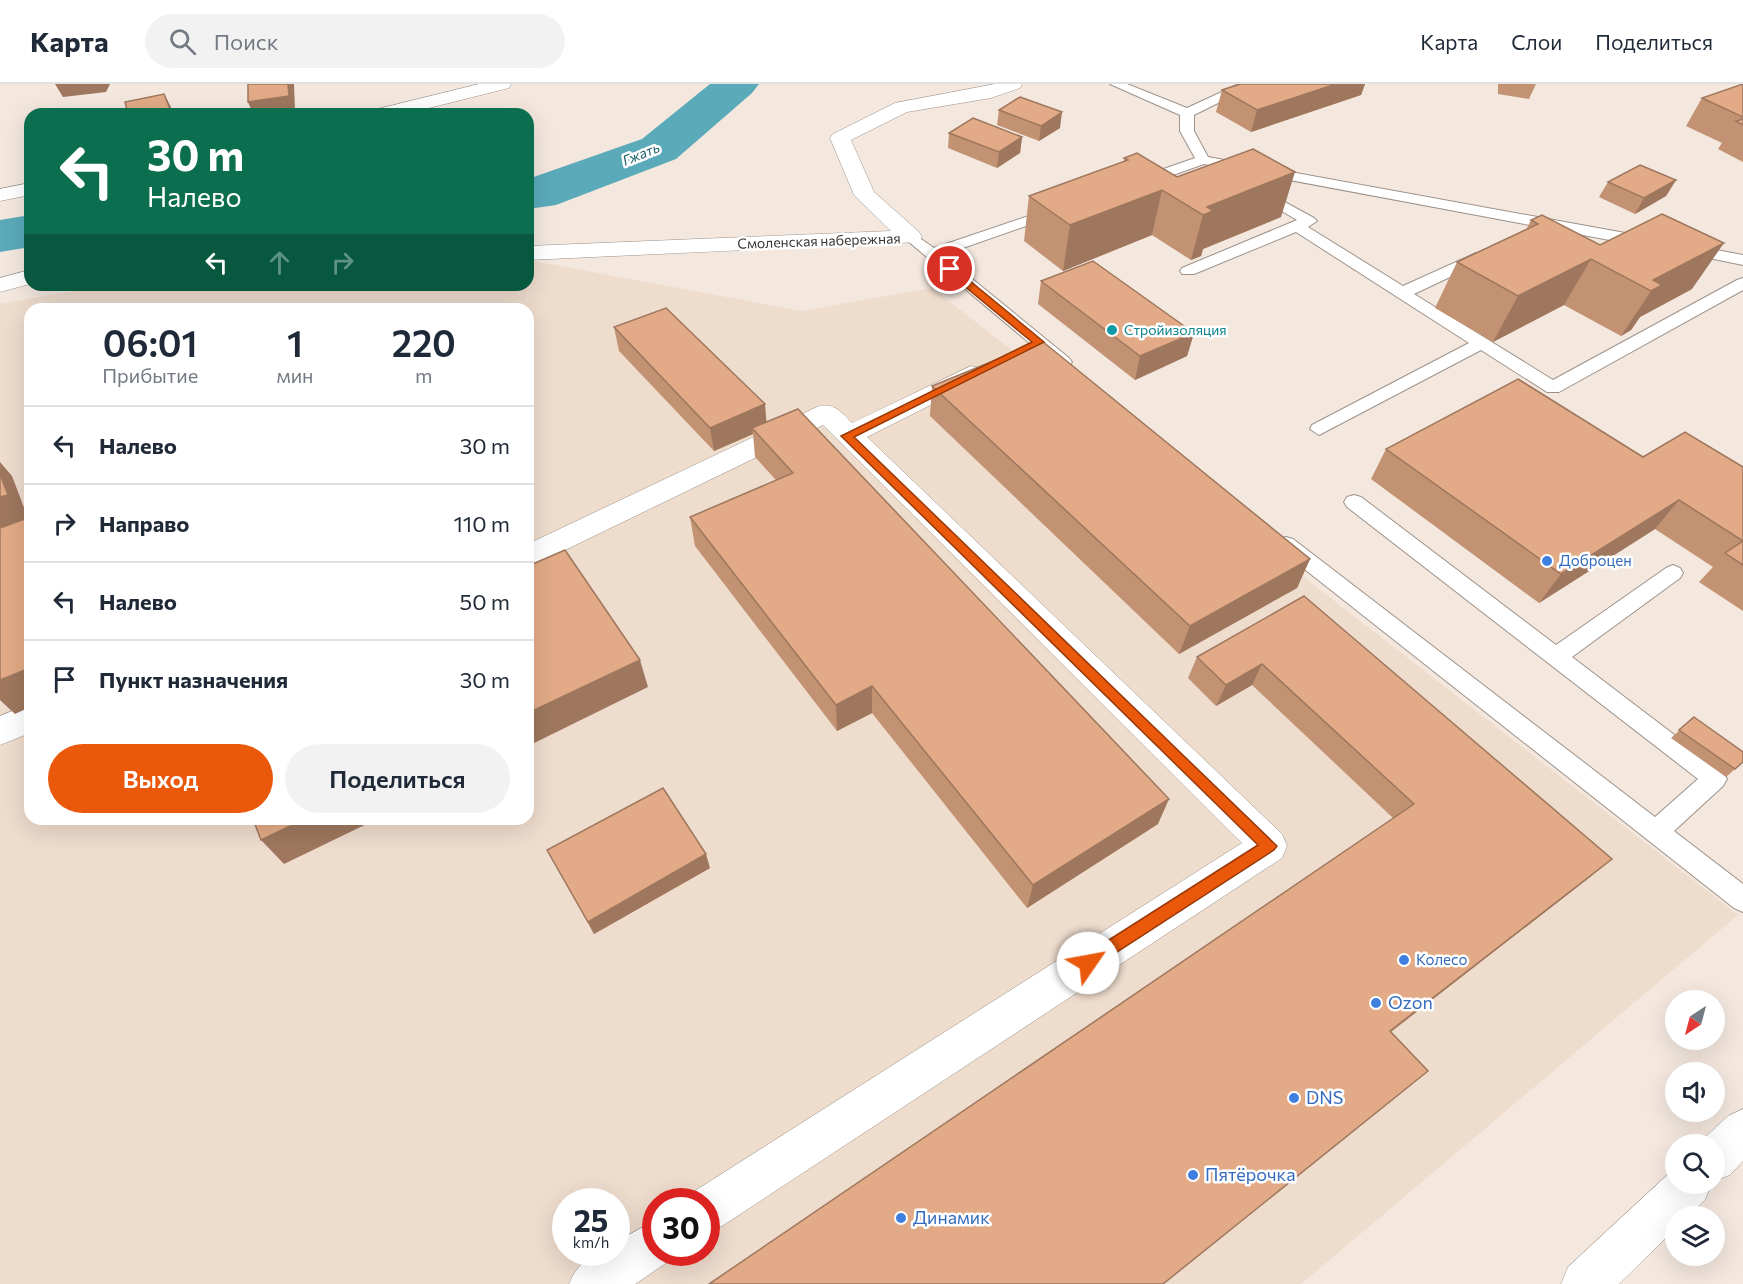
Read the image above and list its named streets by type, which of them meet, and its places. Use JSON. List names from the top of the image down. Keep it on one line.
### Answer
{"streets":{"street":["Смоленская набережная"]},"water":["Гжать"],"places":["Стройизоляция","Доброцен","Колесо","Ozon","DNS","Пятёрочка","Динамик"],"north":"bottom left","page":{"header":"Карта","search":"Поиск","nav":["Карта","Слои","Поделиться"],"turn":["30 m","Налево"],"eta":["06:01","Прибытие","1","мин","220","m"],"list":[{"name":"Налево","value":"30 m"},{"name":"Направо","value":"110 m"},{"name":"Налево","value":"50 m"},{"name":"Пункт назначения","value":"30 m"}],"buttons":["Выход","Поделиться"],"speed":"25 km/h","limit":"30"}}
